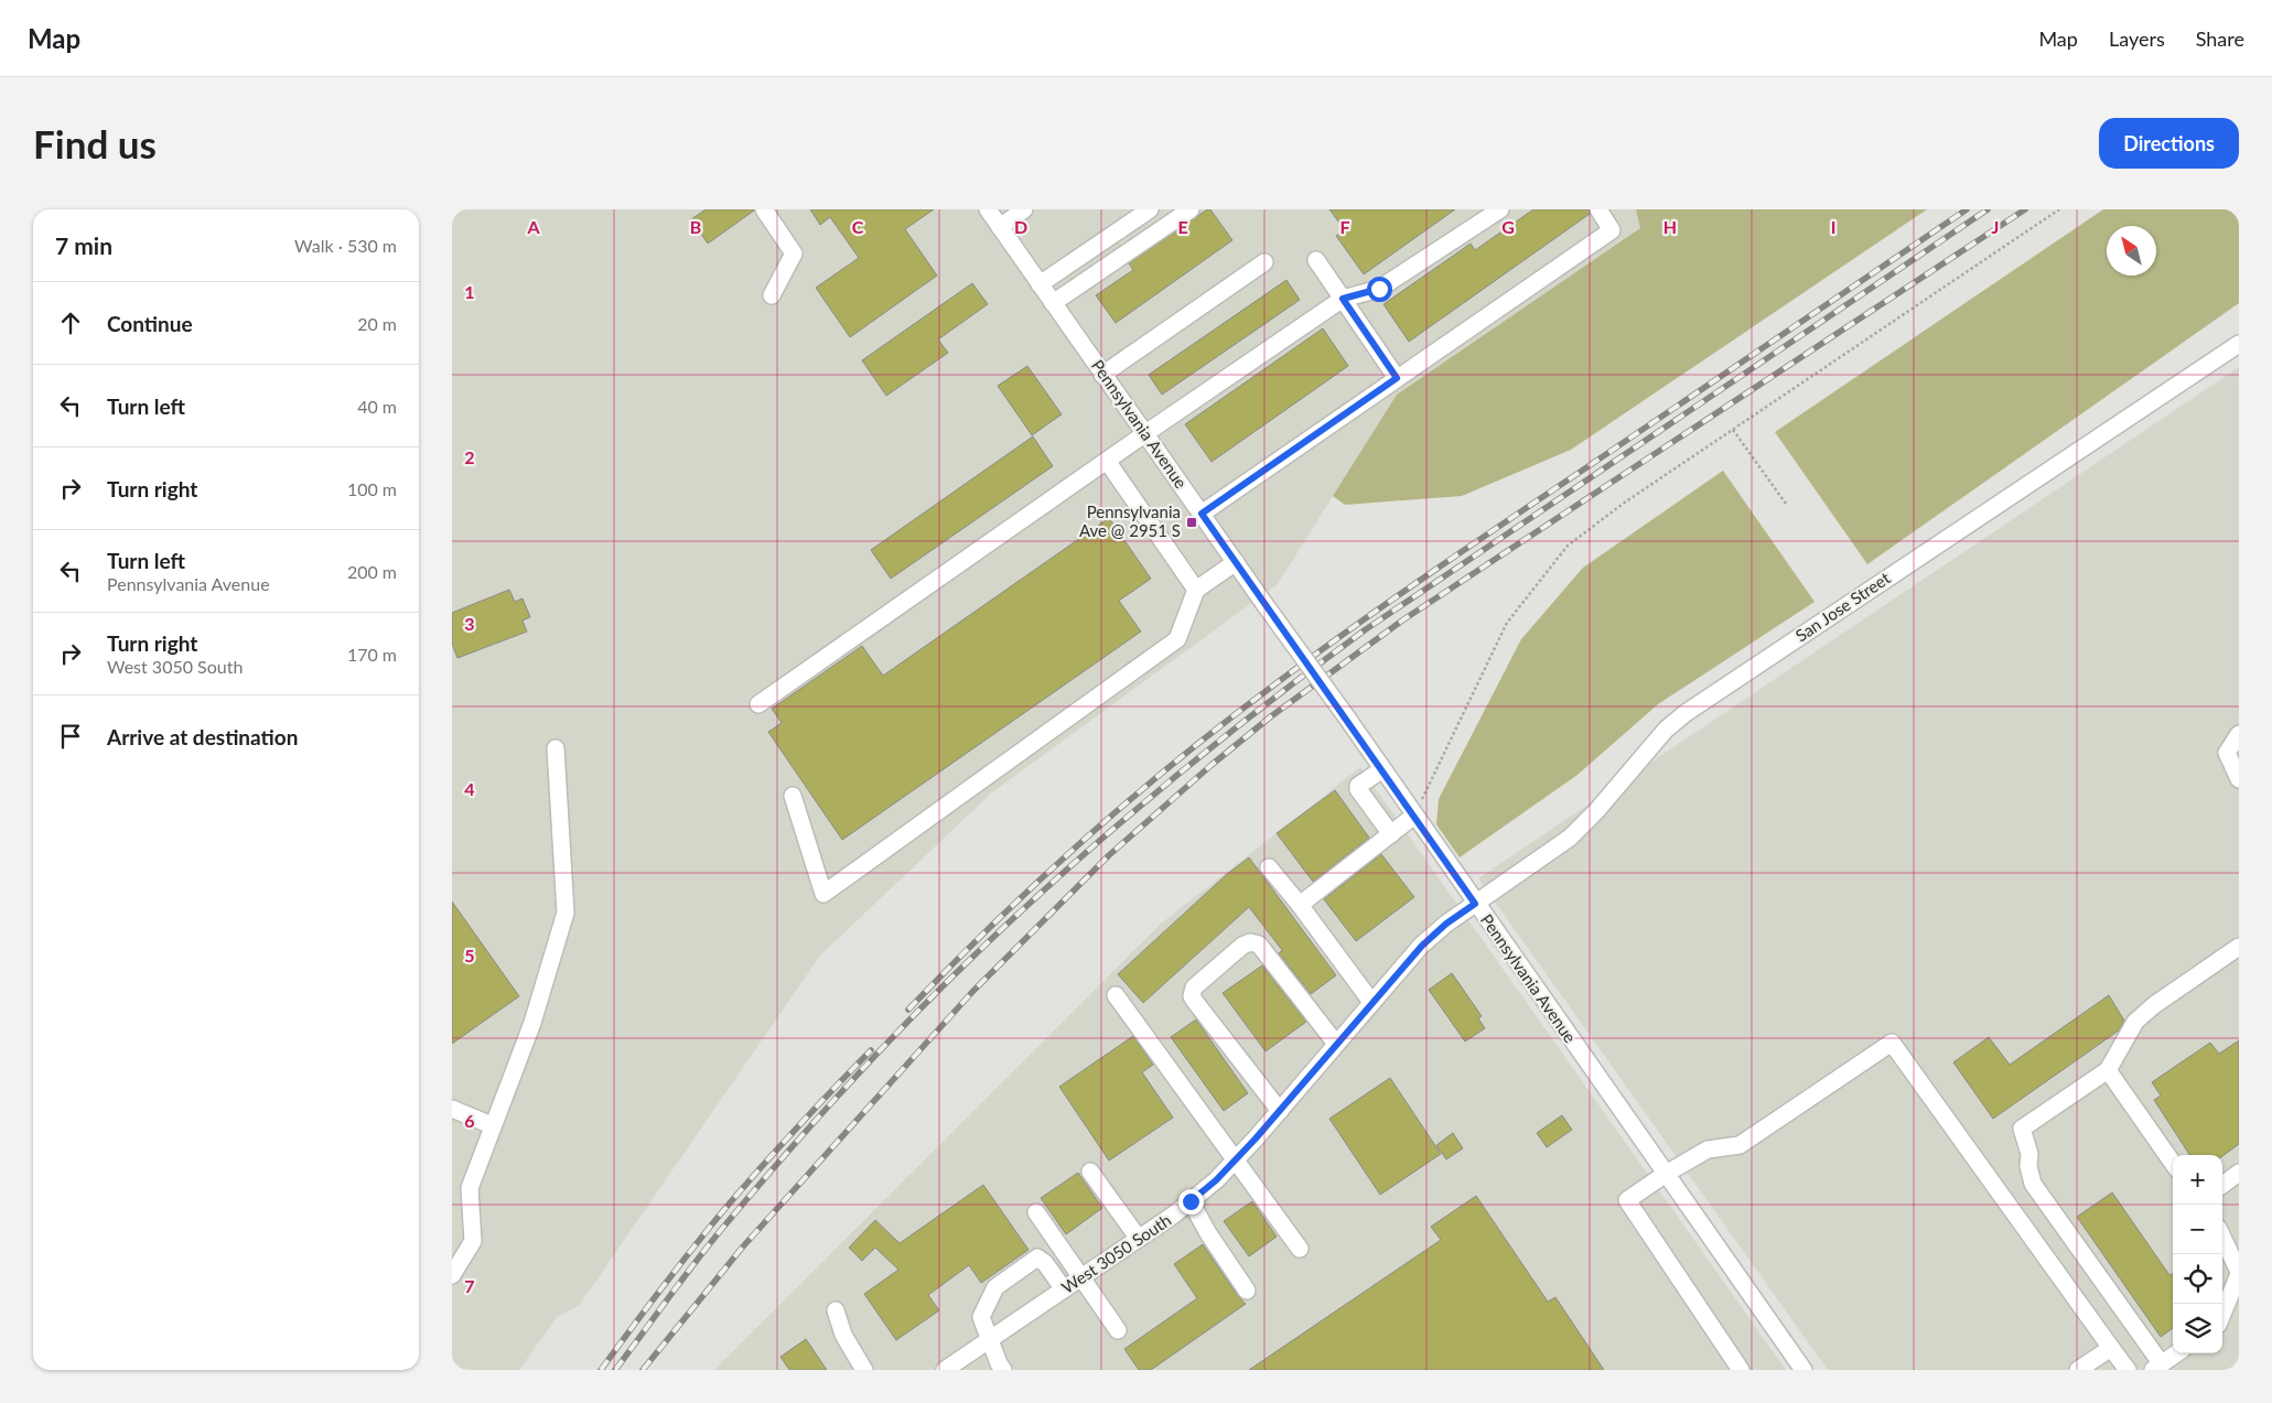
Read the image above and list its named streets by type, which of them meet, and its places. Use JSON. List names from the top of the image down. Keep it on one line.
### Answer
{"streets":{"street":["Pennsylvania Avenue","San Jose Street","West 3050 South"]},"crossings":[["Pennsylvania Avenue","San Jose Street"],["Pennsylvania Avenue","West 3050 South"],["San Jose Street","West 3050 South"]],"places":{"transit":["Pennsylvania Ave @ 2951 S"]},"north":"top left","page":{"header":"Map","nav":["Map","Layers","Share"],"buttons":"Directions","title":"Find us","heading":["7 min","Walk · 530 m"],"list":[["Continue","20 m"],["Turn left","40 m"],["Turn right","100 m"],["Turn left","Pennsylvania Avenue","200 m"],["Turn right","West 3050 South","170 m"],"Arrive at destination"],"map_buttons":["+","−"]},"grid":{"columns":["A","B","C","D","E","F","G","H","I","J"],"rows":["1","2","3","4","5","6","7"]}}
